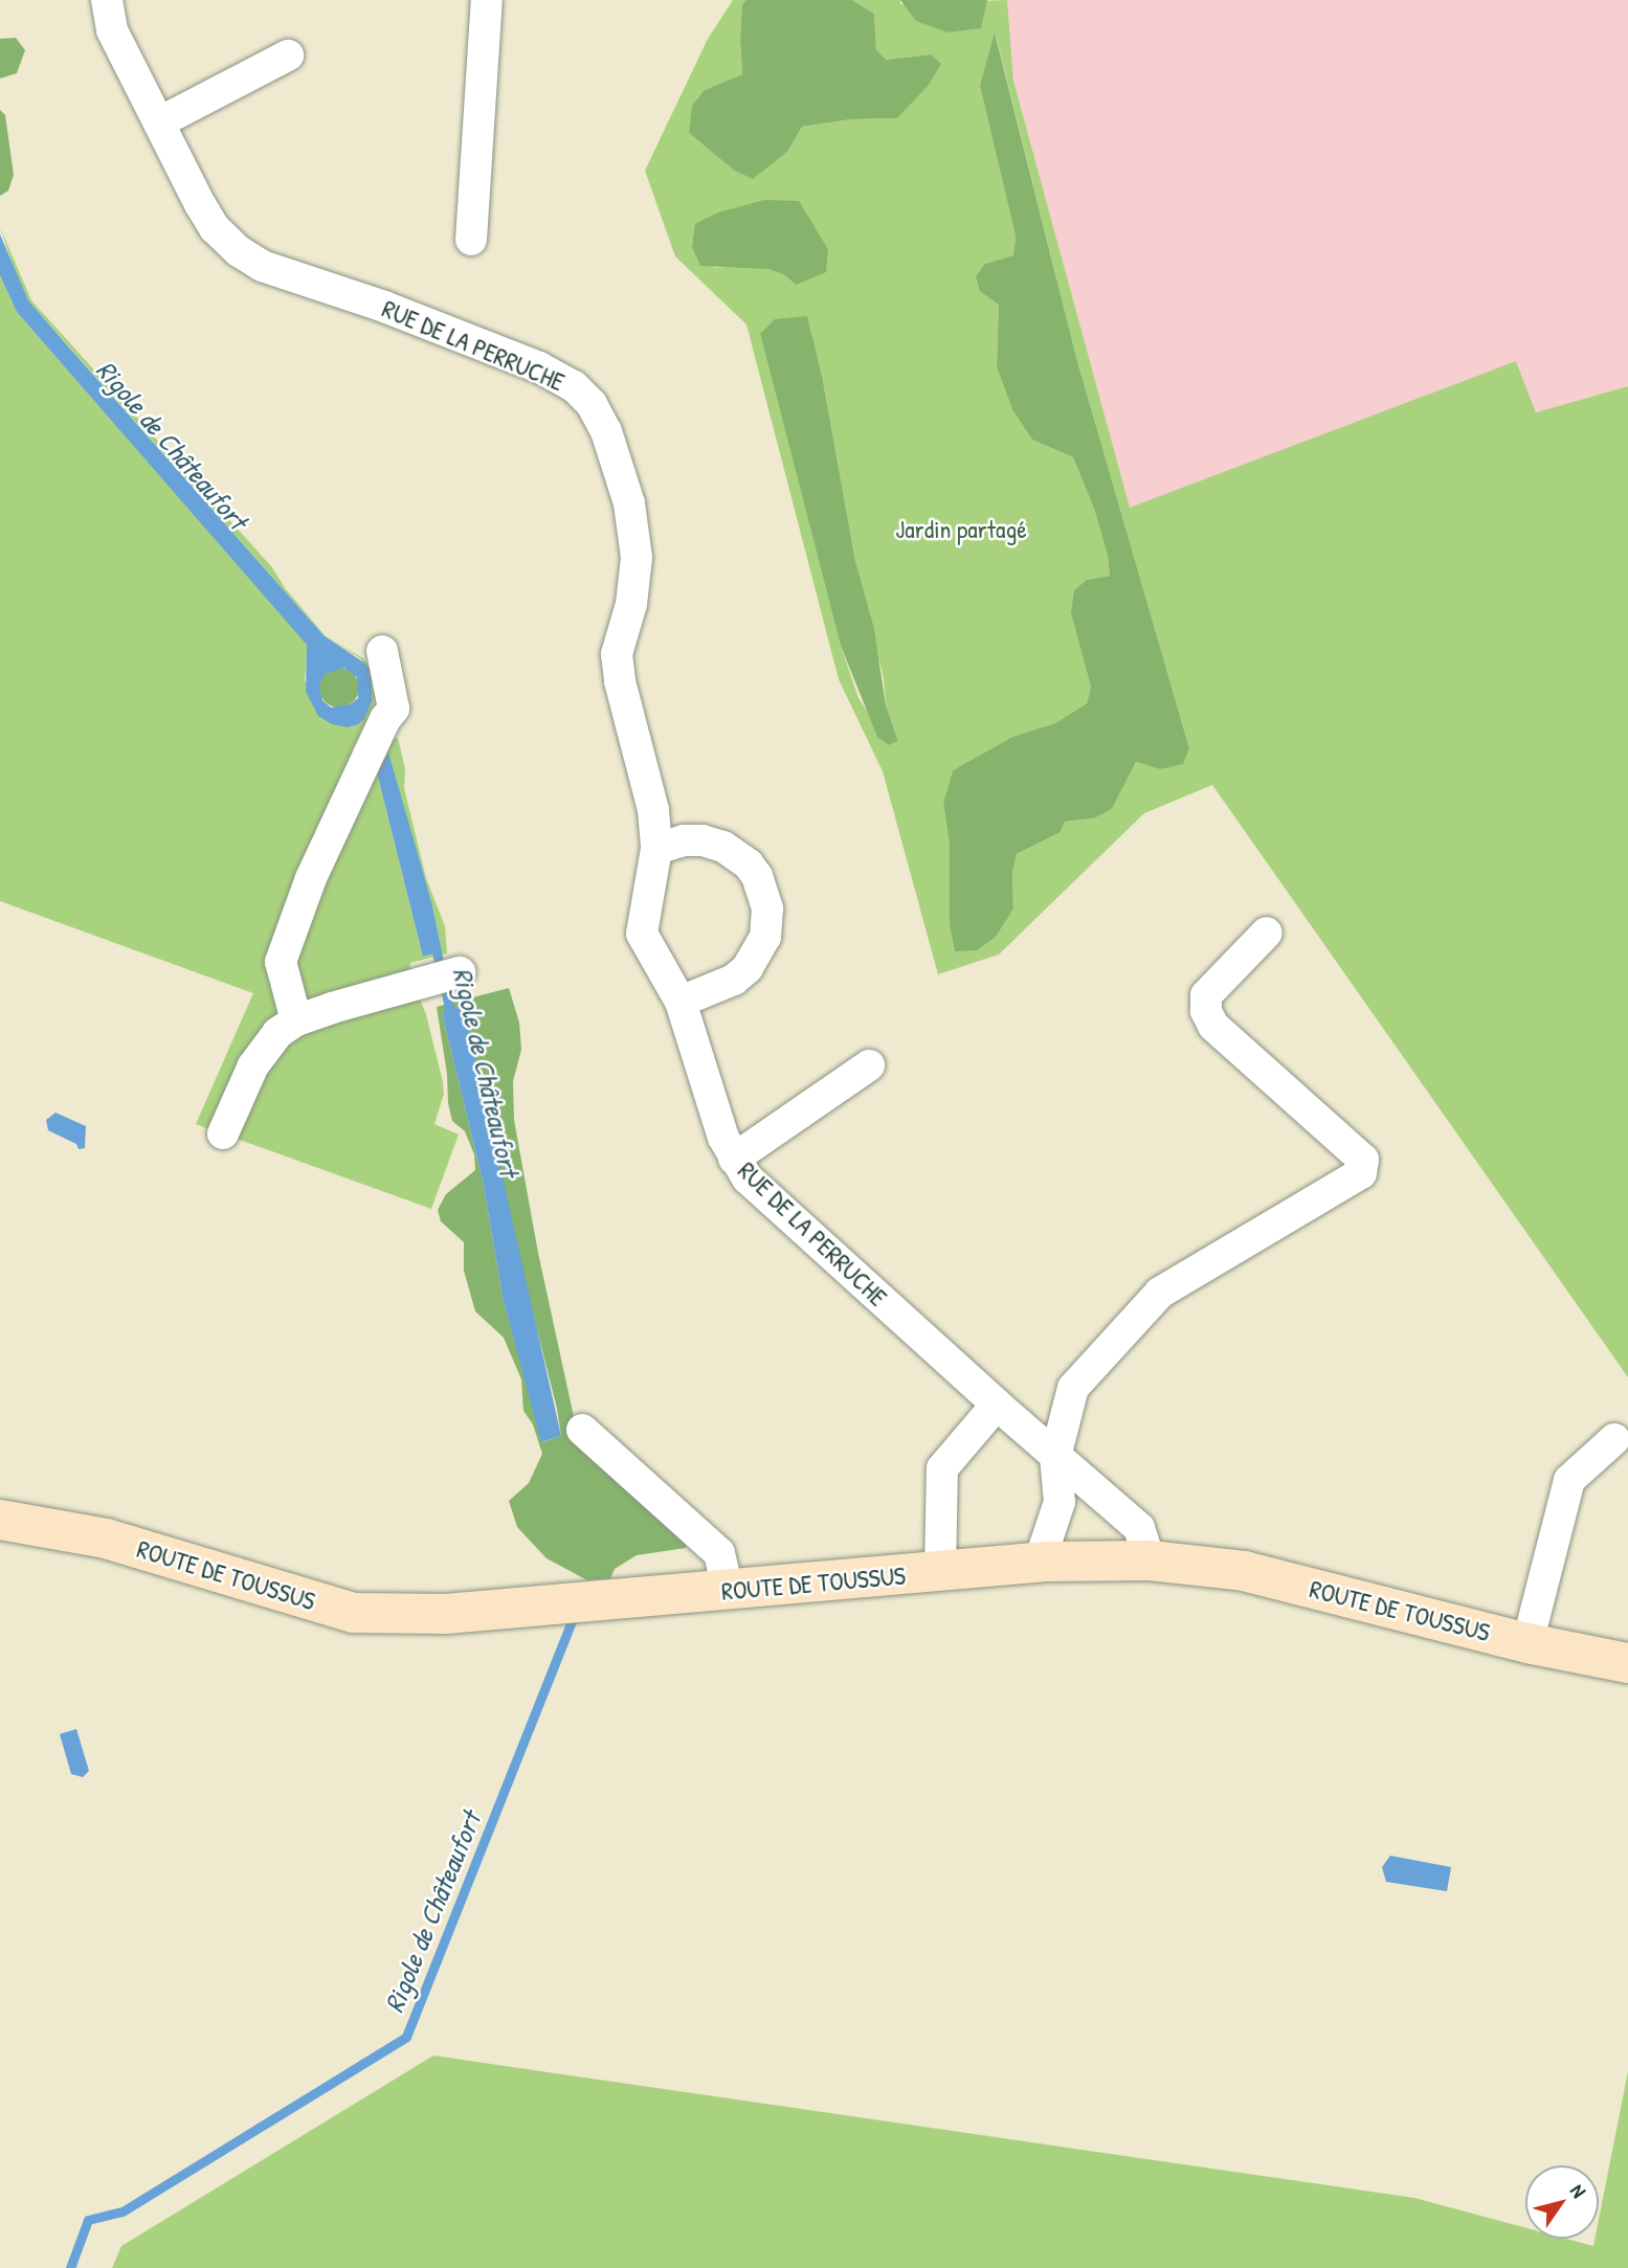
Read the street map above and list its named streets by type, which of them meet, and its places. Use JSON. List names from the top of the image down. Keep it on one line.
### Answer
{"streets":{"street":["RUE DE LA PERRUCHE","ROUTE DE TOUSSUS"]},"crossings":[["RUE DE LA PERRUCHE","ROUTE DE TOUSSUS"]],"water":["Rigole de Châteaufort"],"parks":["Jardin partagé"],"north":"top right"}
